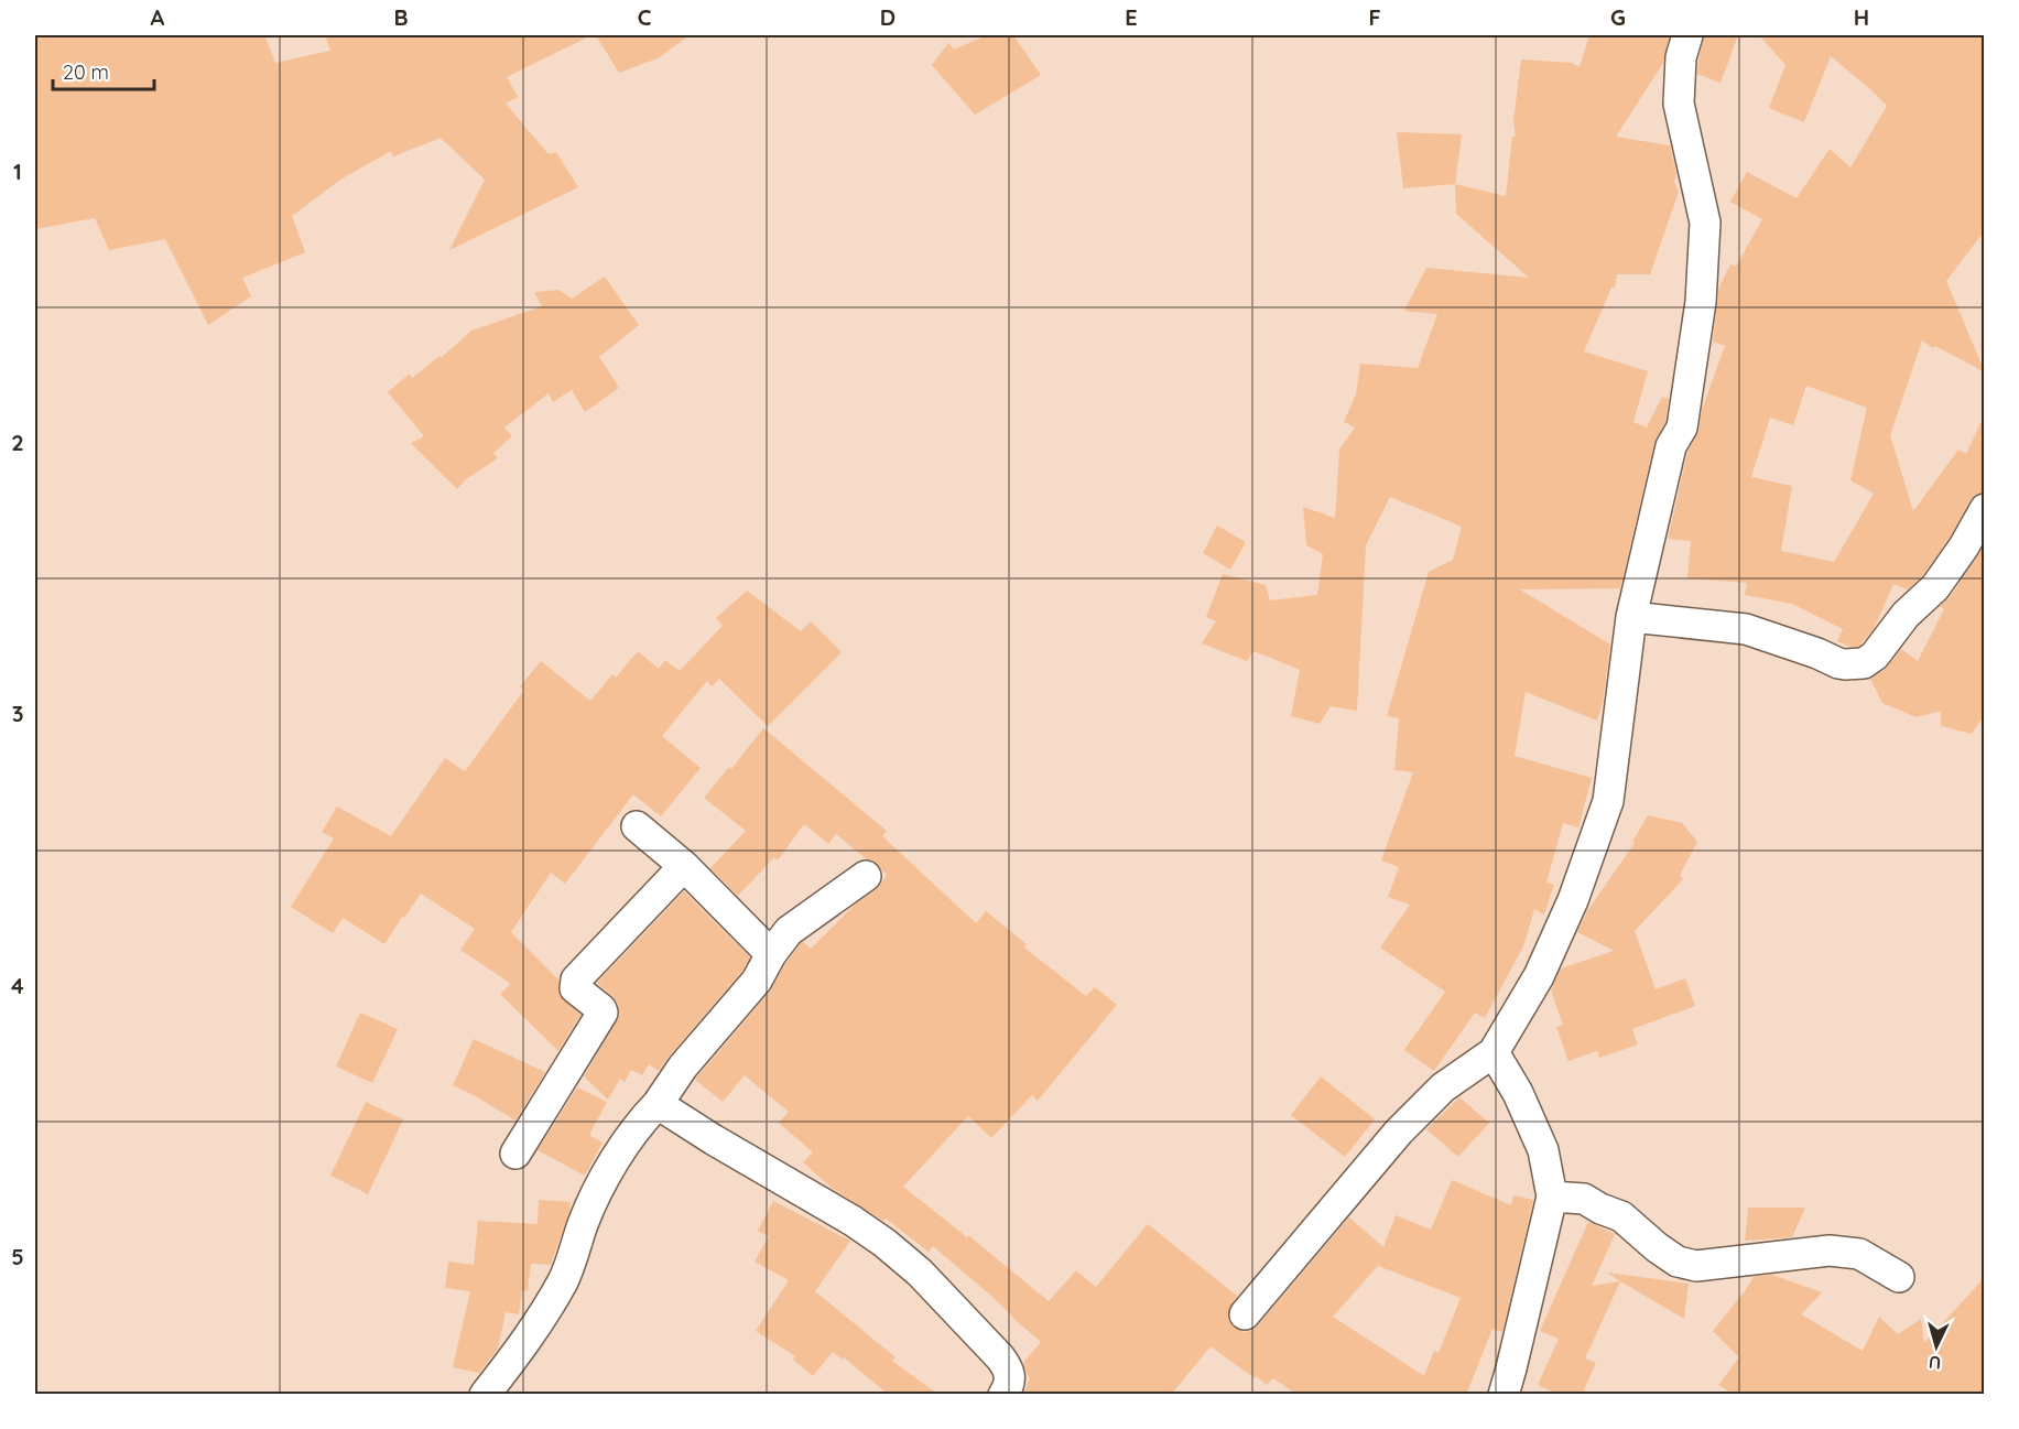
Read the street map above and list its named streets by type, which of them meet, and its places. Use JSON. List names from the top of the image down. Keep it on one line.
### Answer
{"scale_bar":"20 m","north":"bottom","grid":{"columns":["A","B","C","D","E","F","G","H"],"rows":["1","2","3","4","5"]}}
